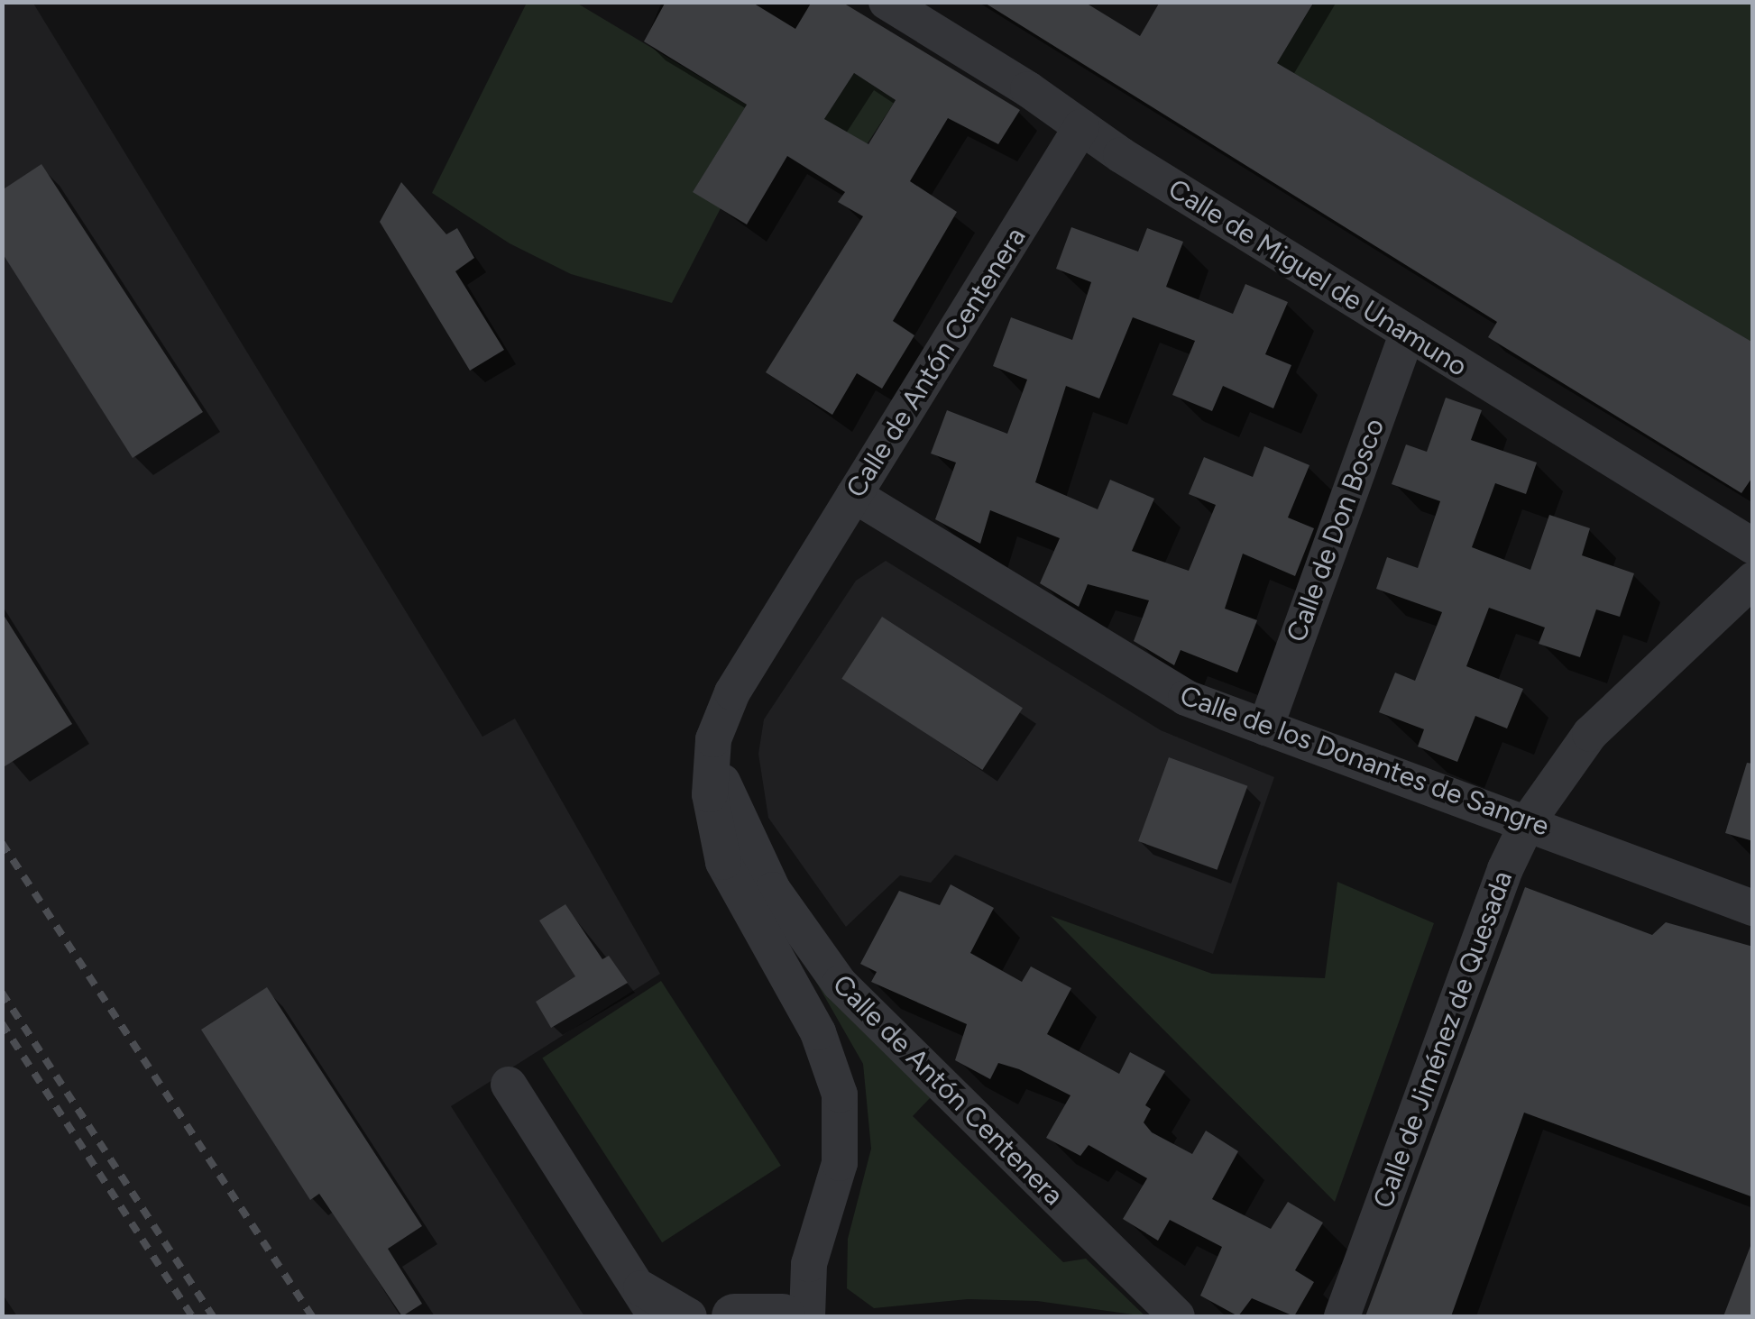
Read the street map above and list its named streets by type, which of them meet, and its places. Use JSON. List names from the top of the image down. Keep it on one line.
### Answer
{"streets":{"street":["Calle de Miguel de Unamuno","Calle de Antón Centenera","Calle de Don Bosco","Calle de los Donantes de Sangre","Calle de Jiménez de Quesada"]},"crossings":[["Calle de Miguel de Unamuno","Calle de Antón Centenera"],["Calle de Miguel de Unamuno","Calle de Don Bosco"],["Calle de Antón Centenera","Calle de los Donantes de Sangre"],["Calle de Don Bosco","Calle de los Donantes de Sangre"],["Calle de los Donantes de Sangre","Calle de Jiménez de Quesada"]]}
